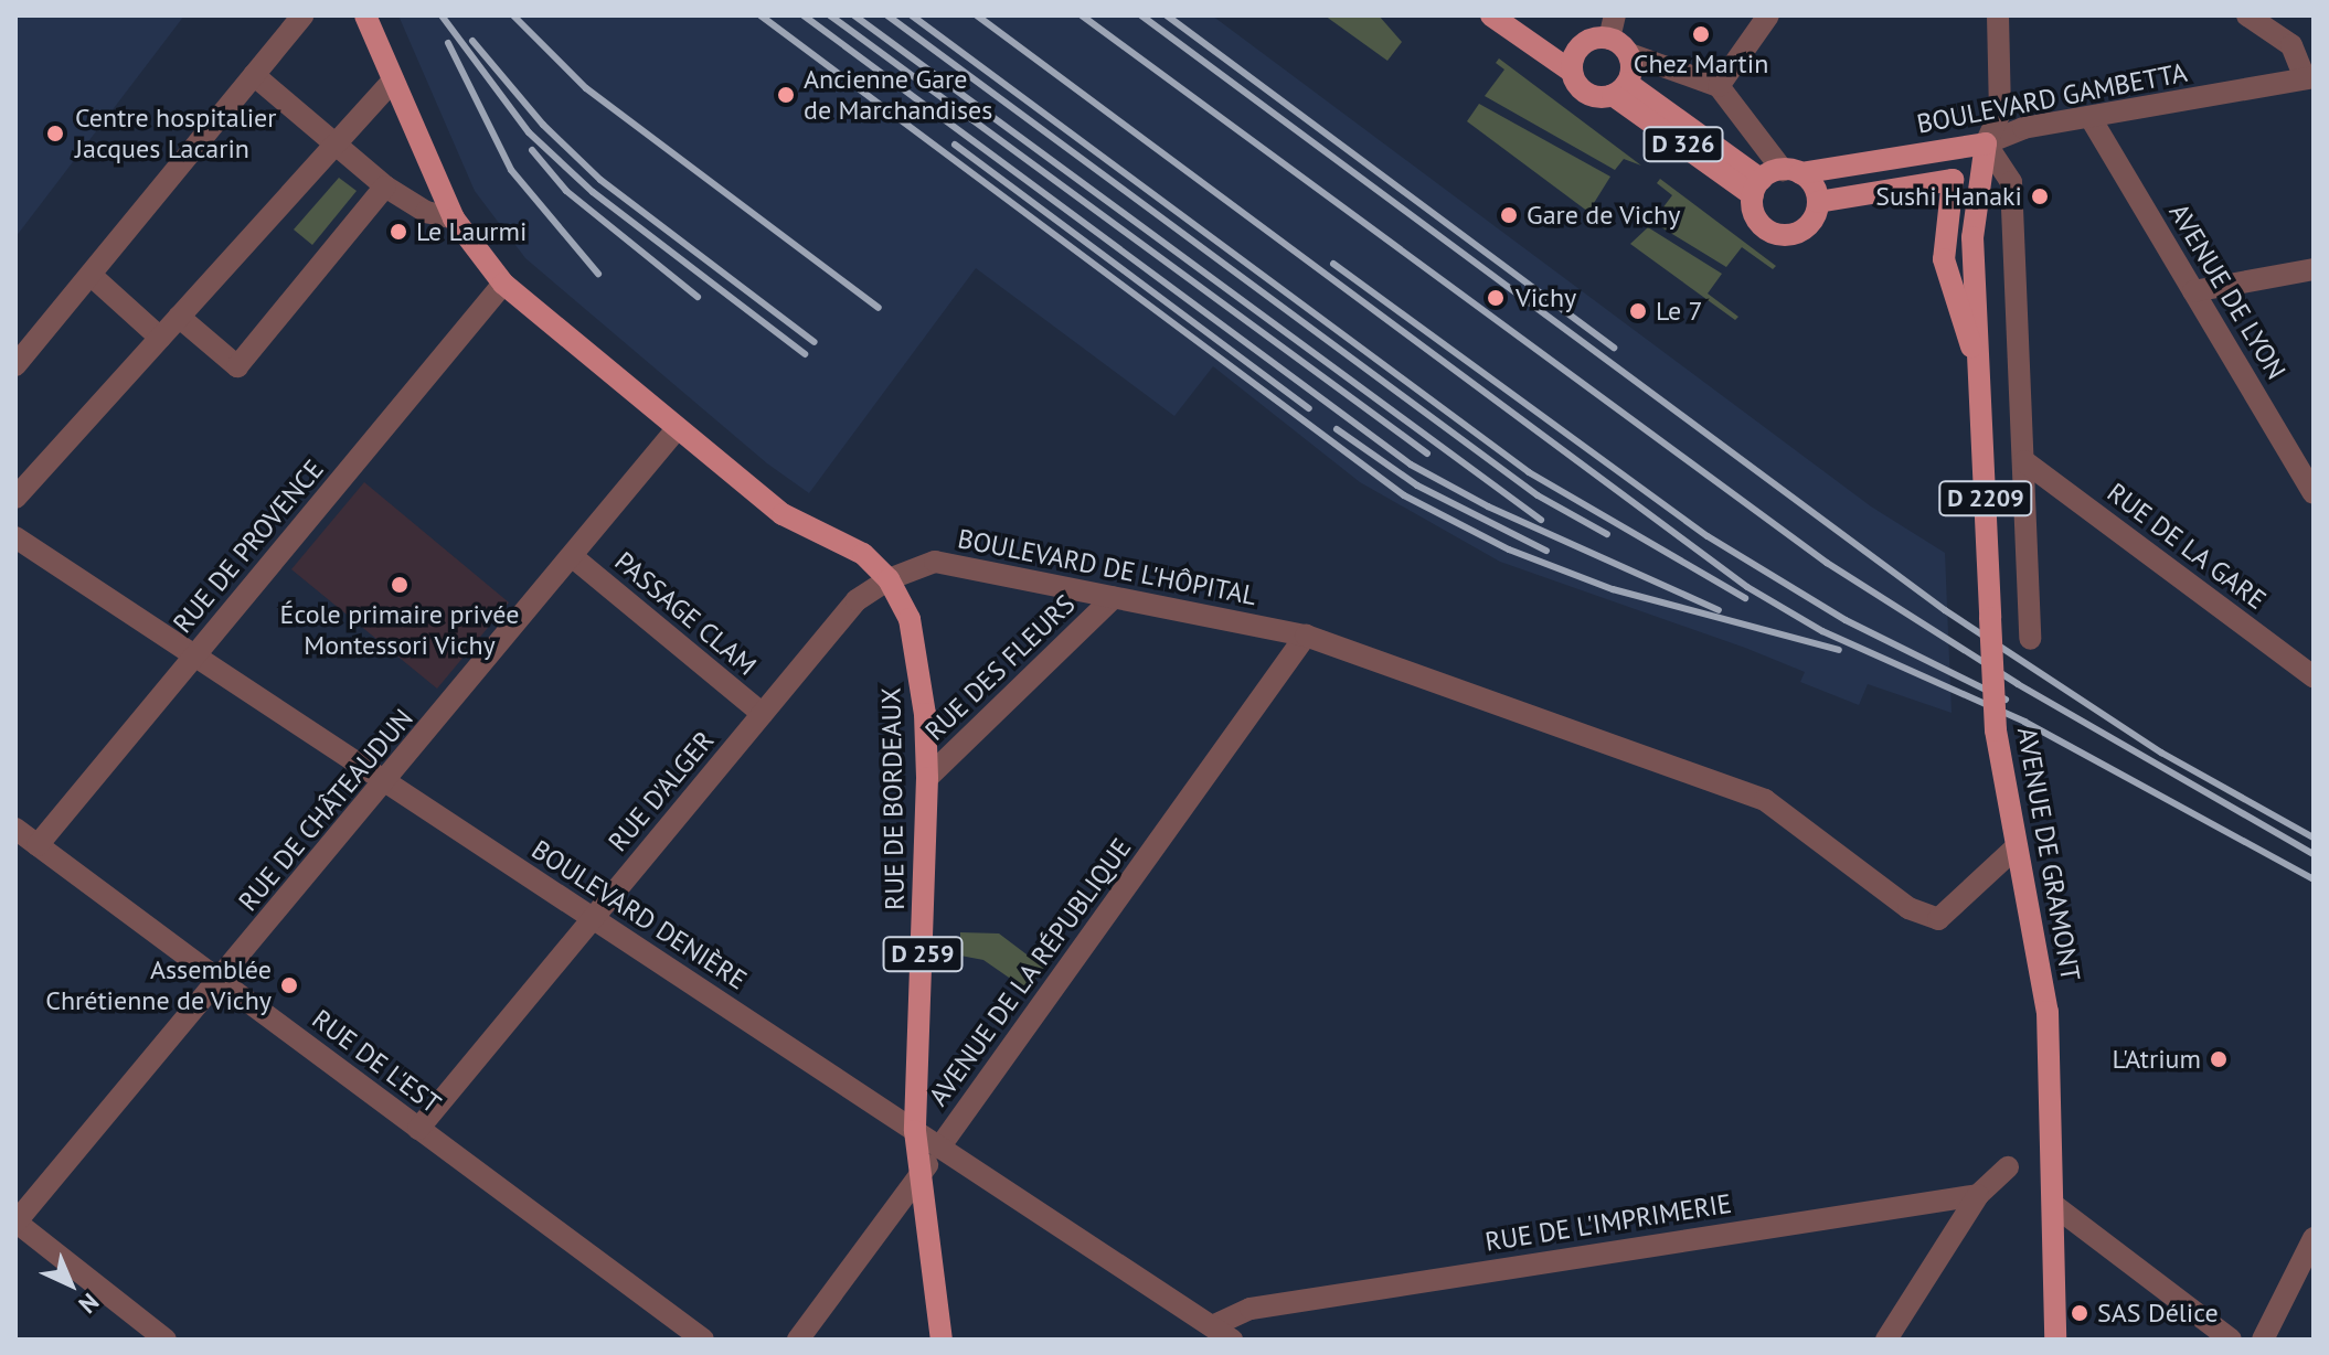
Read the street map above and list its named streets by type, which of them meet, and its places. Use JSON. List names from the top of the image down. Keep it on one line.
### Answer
{"streets":{"main road":["BOULEVARD GAMBETTA","D 326","D 2209","RUE DE BORDEAUX","AVENUE DE GRAMONT","D 259"],"street":["AVENUE DE LYON","RUE DE PROVENCE","RUE DE LA GARE","BOULEVARD DE L'HÔPITAL","PASSAGE CLAM","RUE DES FLEURS","RUE D'ALGER","RUE DE CHÂTEAUDUN","BOULEVARD DENIÈRE","AVENUE DE LA RÉPUBLIQUE","RUE DE L'EST","RUE DE L'IMPRIMERIE"]},"crossings":[["BOULEVARD GAMBETTA","D 326"],["BOULEVARD GAMBETTA","AVENUE DE LYON"],["BOULEVARD GAMBETTA","AVENUE DE GRAMONT"],["RUE DE PROVENCE","BOULEVARD DENIÈRE"],["RUE DE PROVENCE","RUE DE L'EST"],["BOULEVARD DE L'HÔPITAL","RUE DES FLEURS"],["BOULEVARD DE L'HÔPITAL","RUE D'ALGER"],["BOULEVARD DE L'HÔPITAL","RUE DE BORDEAUX"],["BOULEVARD DE L'HÔPITAL","AVENUE DE GRAMONT"],["BOULEVARD DE L'HÔPITAL","AVENUE DE LA RÉPUBLIQUE"],["PASSAGE CLAM","RUE D'ALGER"],["PASSAGE CLAM","RUE DE CHÂTEAUDUN"],["RUE DES FLEURS","RUE DE BORDEAUX"],["RUE D'ALGER","RUE DE BORDEAUX"],["RUE D'ALGER","BOULEVARD DENIÈRE"],["RUE D'ALGER","RUE DE L'EST"],["RUE DE BORDEAUX","BOULEVARD DENIÈRE"],["RUE DE BORDEAUX","AVENUE DE LA RÉPUBLIQUE"],["RUE DE CHÂTEAUDUN","BOULEVARD DENIÈRE"],["RUE DE CHÂTEAUDUN","RUE DE L'EST"],["BOULEVARD DENIÈRE","AVENUE DE LA RÉPUBLIQUE"],["BOULEVARD DENIÈRE","RUE DE L'IMPRIMERIE"]],"places":["Chez Martin","Ancienne Gare de Marchandises","Centre hospitalier Jacques Lacarin","Sushi Hanaki","Gare de Vichy","Le Laurmi","Vichy","Le 7","École primaire privée Montessori Vichy","Assemblée Chrétienne de Vichy","L'Atrium","SAS Délice"],"north":"bottom right"}
